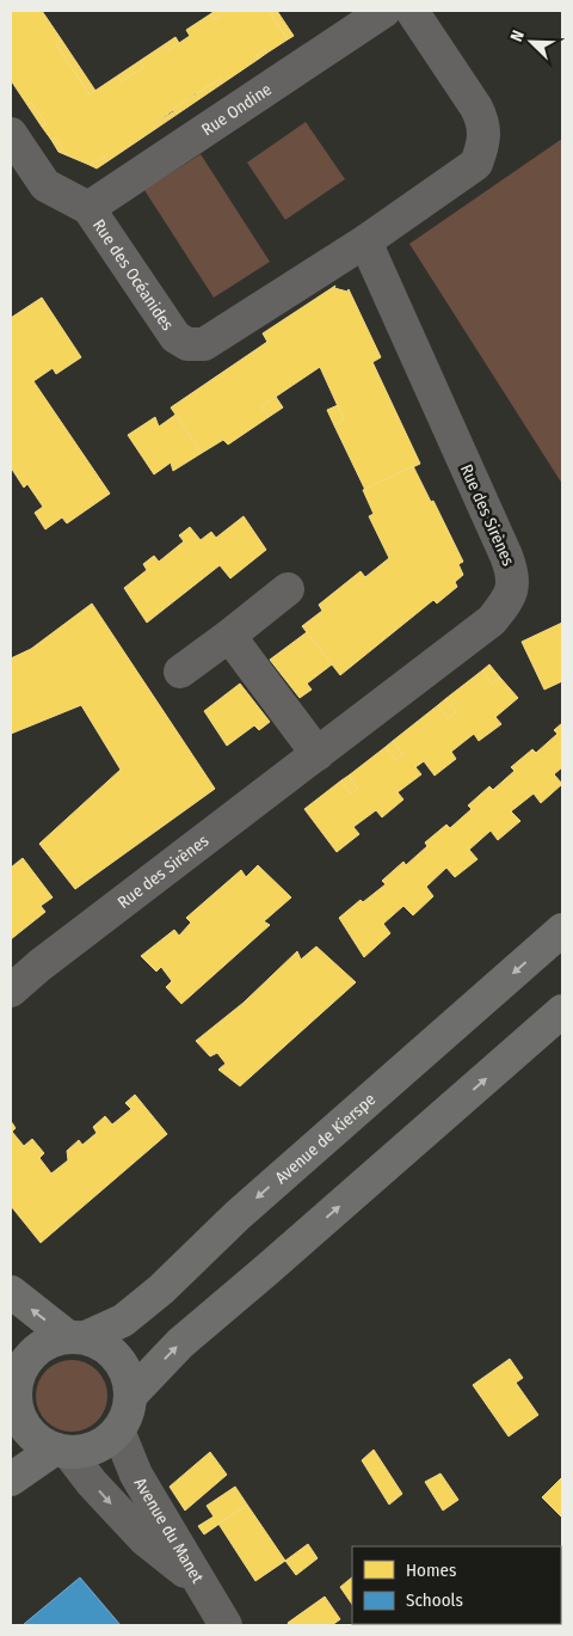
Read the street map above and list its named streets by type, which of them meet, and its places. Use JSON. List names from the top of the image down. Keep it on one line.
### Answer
{"streets":{"main road":["Avenue de Kierspe"],"street":["Rue Ondine","Rue des Océanides","Rue des Sirènes","Avenue du Manet"]},"crossings":[["Rue Ondine","Rue des Océanides"],["Rue des Océanides","Rue des Sirènes"],["Avenue de Kierspe","Avenue du Manet"]],"legend":["Homes","Schools"],"north":"top left"}
